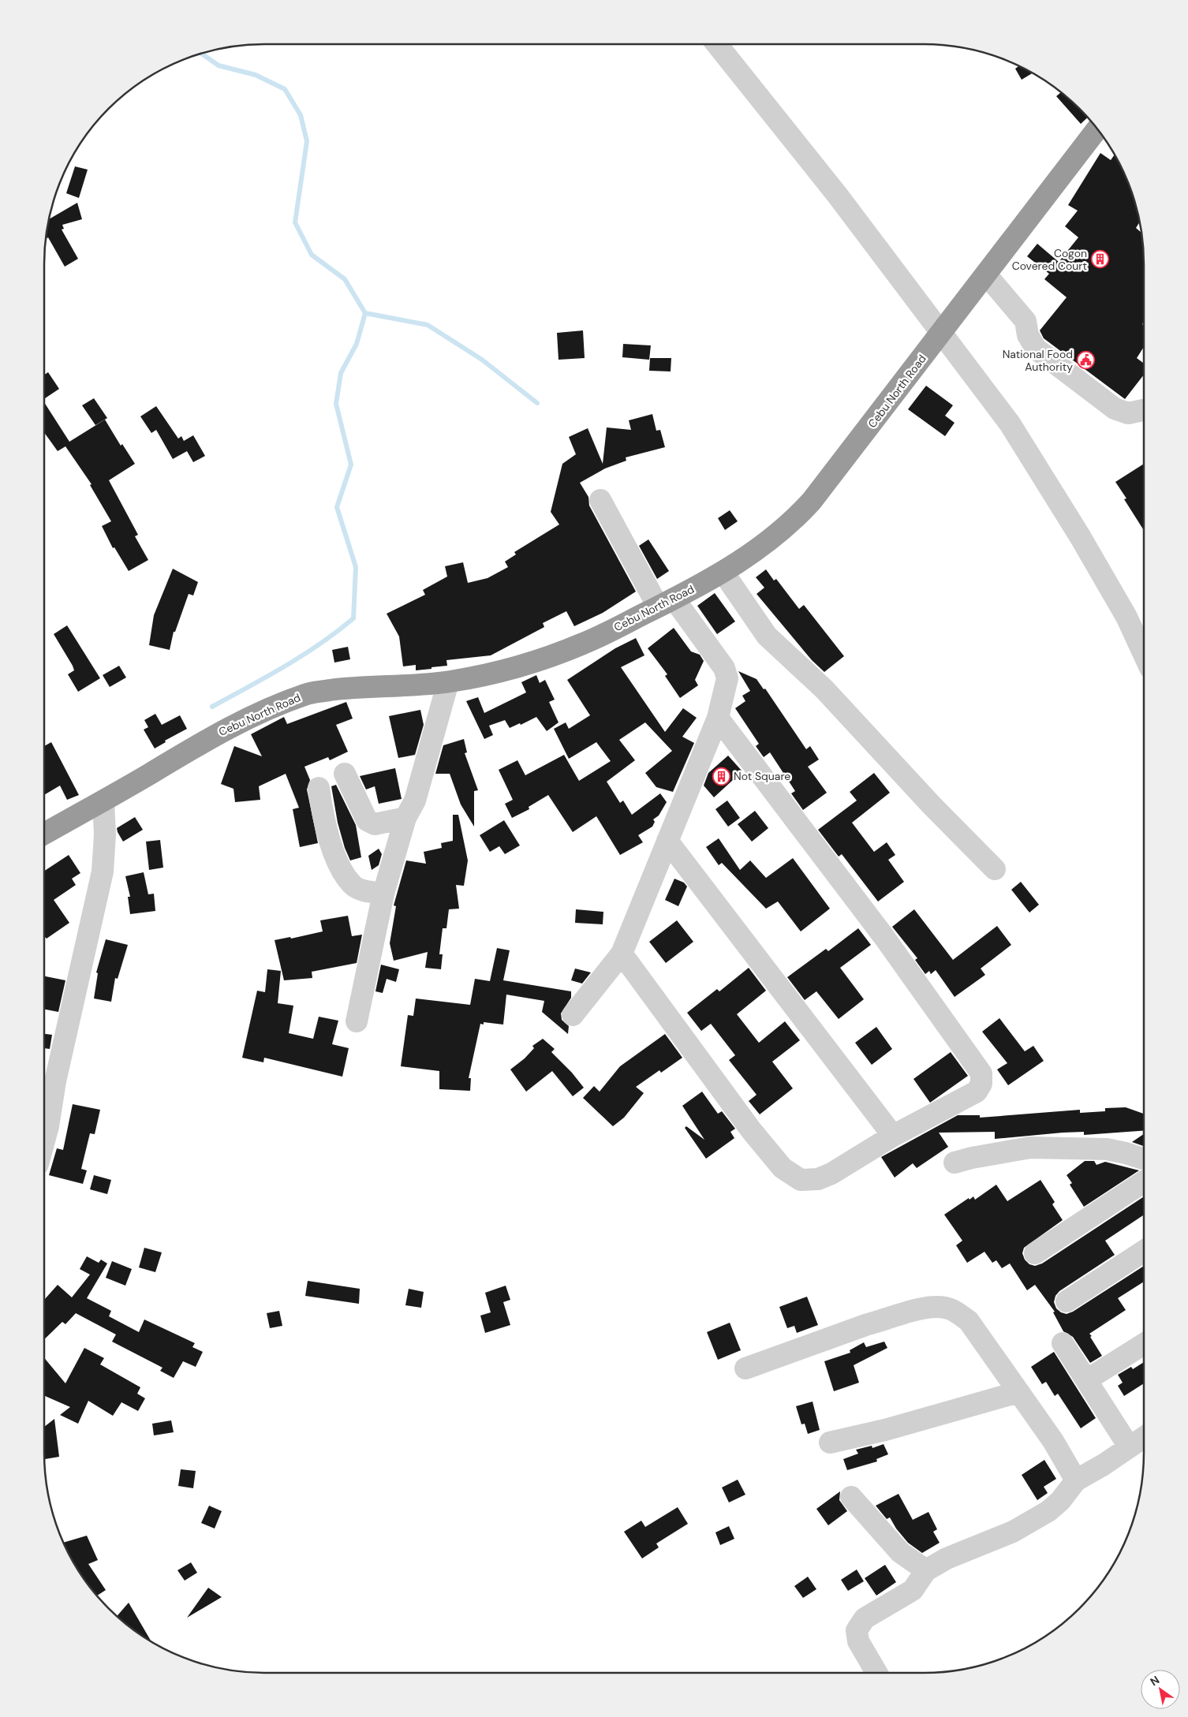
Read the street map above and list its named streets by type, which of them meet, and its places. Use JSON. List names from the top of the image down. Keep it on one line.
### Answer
{"streets":{"highway":["Cebu North Road"]},"places":{"building":["Cogon Covered Court","Not Square"],"public building":["National Food Authority"]},"north":"top left"}
